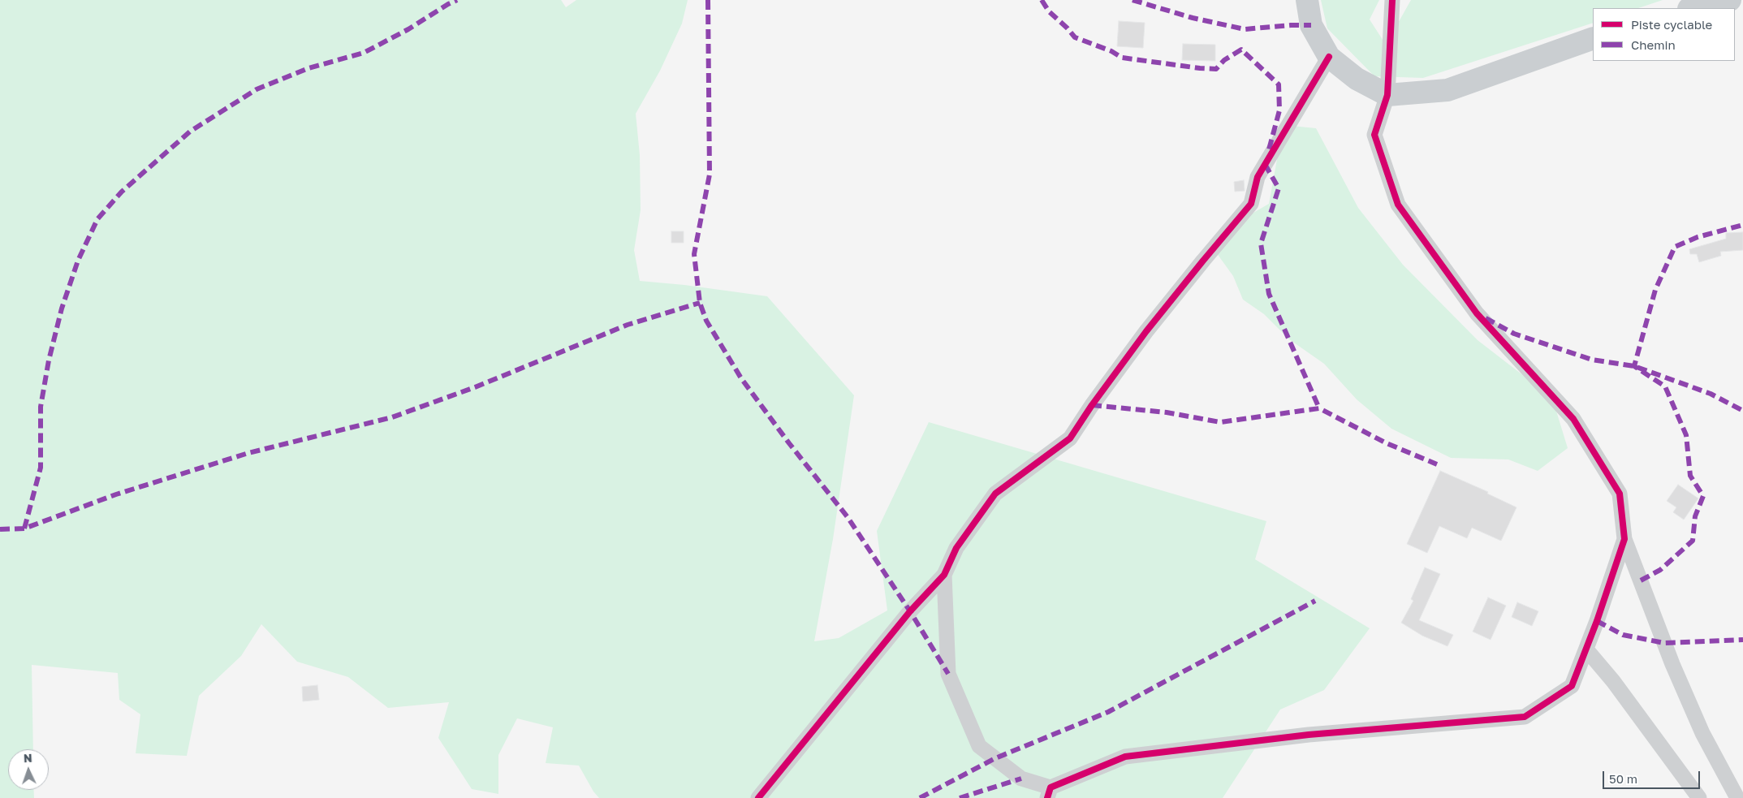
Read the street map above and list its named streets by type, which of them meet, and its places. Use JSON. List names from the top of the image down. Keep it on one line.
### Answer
{"legend":["Piste cyclable","Chemin"],"scale_bar":"50 m","north":"top"}
